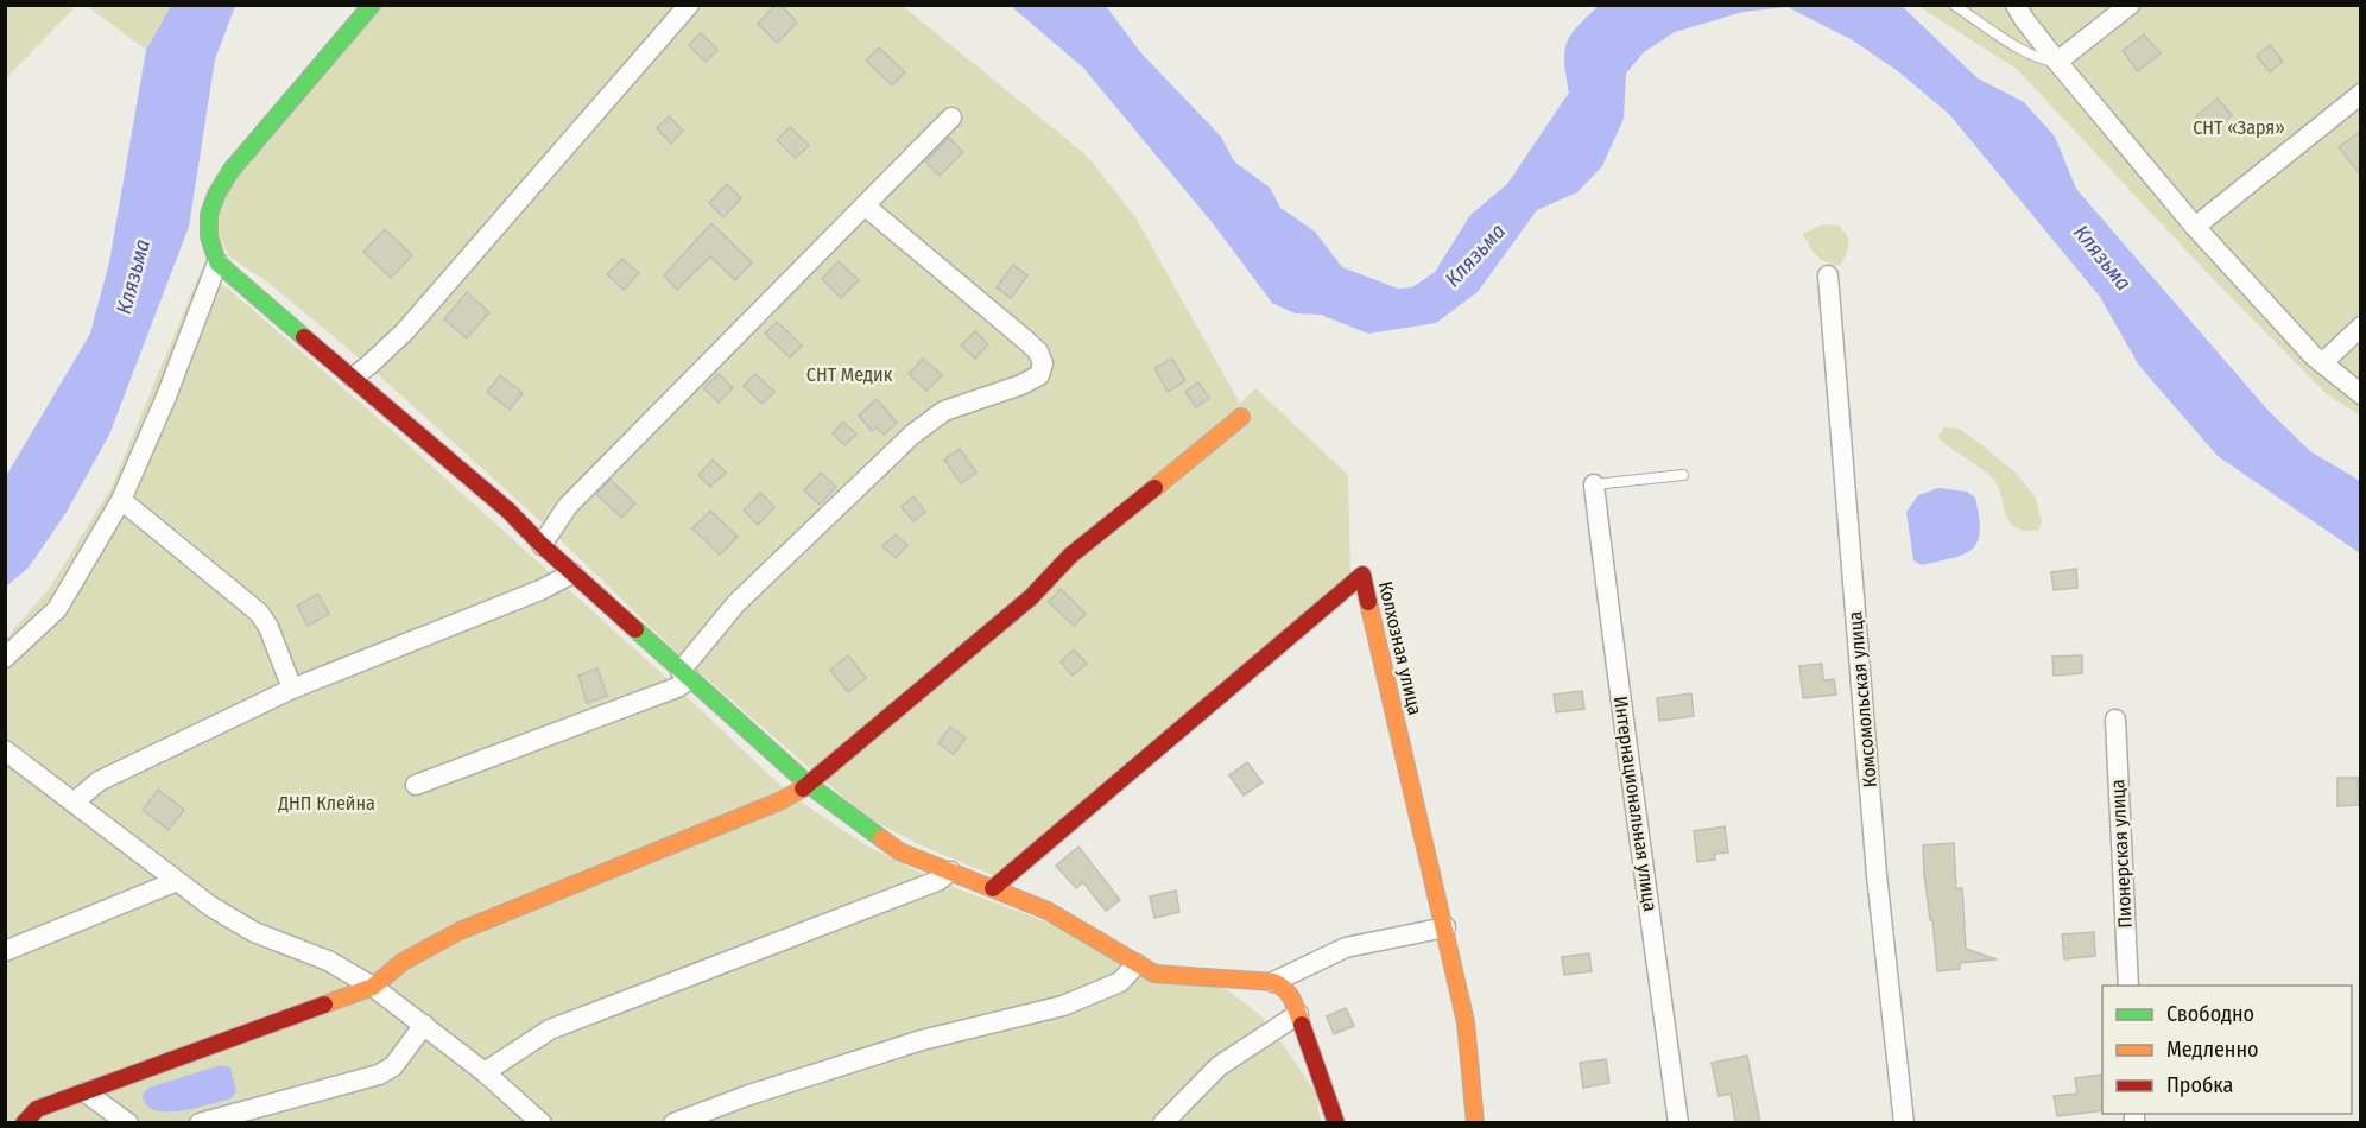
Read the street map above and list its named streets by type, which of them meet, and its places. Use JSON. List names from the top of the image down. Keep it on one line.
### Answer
{"streets":{"street":["Колхозная улица","Комсомольская улица","Интернациональная улица","Пионерская улица"]},"water":["Клязьма"],"parks":["СНТ «Заря»","СНТ Медик","ДНП Клейна"],"legend":["Свободно","Медленно","Пробка"]}
